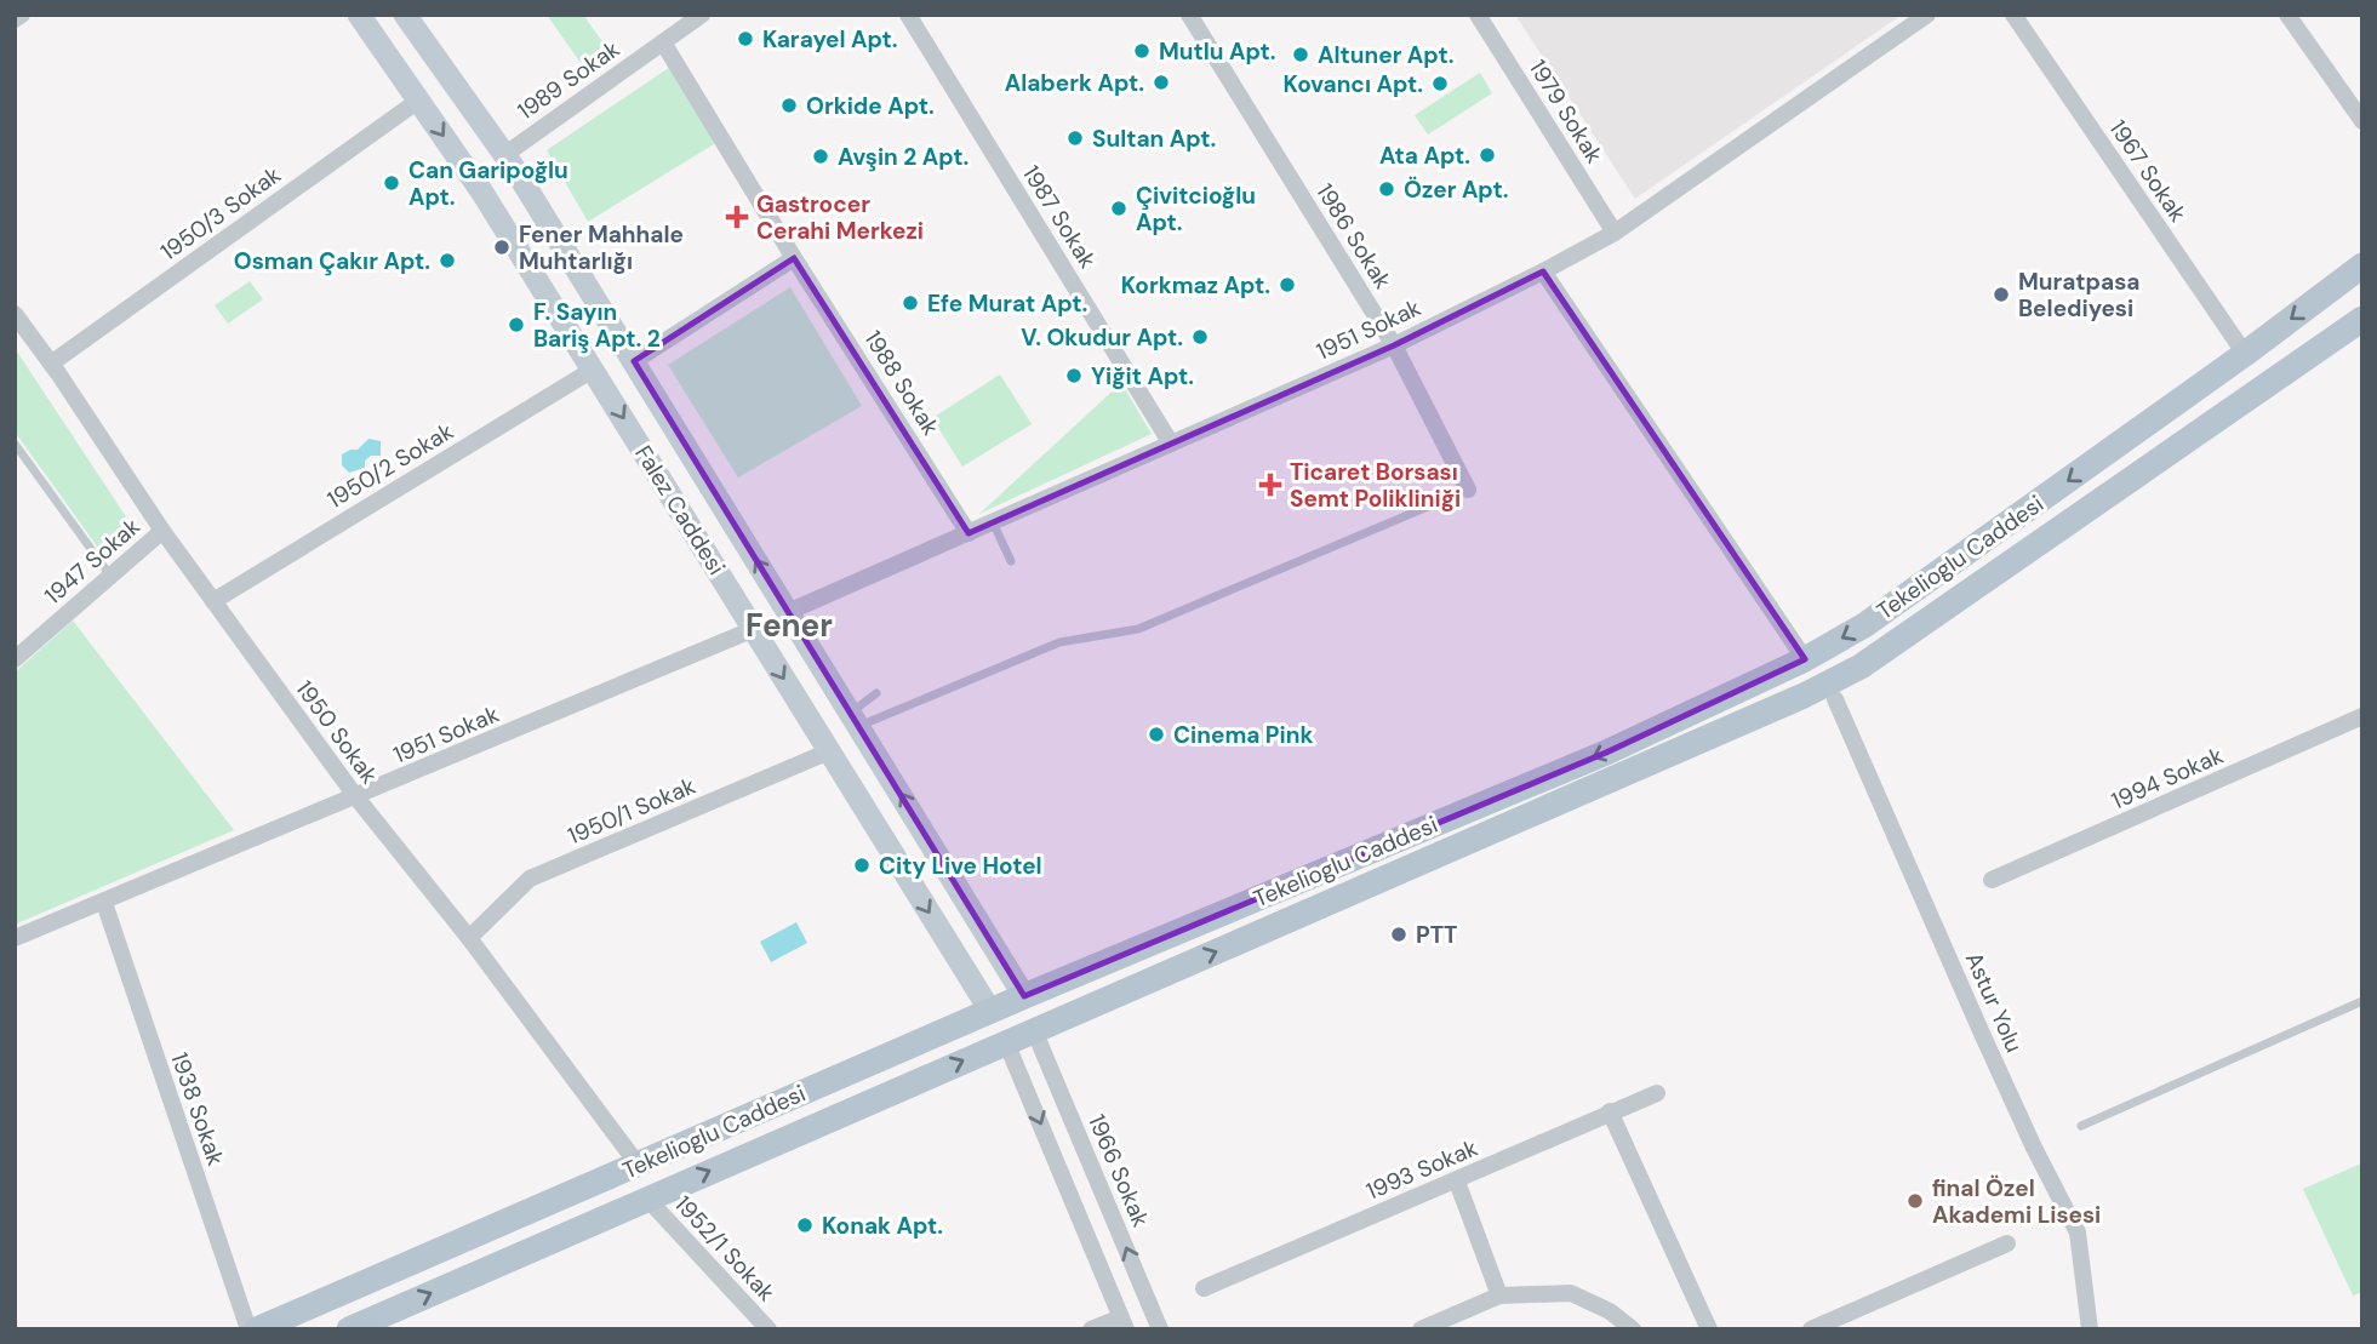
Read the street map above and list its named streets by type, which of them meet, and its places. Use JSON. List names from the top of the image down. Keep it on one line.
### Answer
{"streets":{"main road":["Tekelioglu Caddesi"],"street":["1989 Sokak","1979 Sokak","1967 Sokak","1950/3 Sokak","1987 Sokak","1986 Sokak","1951 Sokak","1988 Sokak","1950/2 Sokak","Falez Caddesi","1947 Sokak","1950 Sokak","1994 Sokak","1950/1 Sokak","Astur Yolu","1938 Sokak","1993 Sokak","1966 Sokak","1952/1 Sokak"]},"crossings":[["1989 Sokak","1988 Sokak"],["1989 Sokak","Falez Caddesi"],["1979 Sokak","1951 Sokak"],["1967 Sokak","Tekelioglu Caddesi"],["1950/3 Sokak","Falez Caddesi"],["1950/3 Sokak","1950 Sokak"],["1987 Sokak","1951 Sokak"],["1986 Sokak","1951 Sokak"],["1951 Sokak","1988 Sokak"],["1951 Sokak","Falez Caddesi"],["1951 Sokak","1950 Sokak"],["1951 Sokak","1938 Sokak"],["1950/2 Sokak","Falez Caddesi"],["1950/2 Sokak","1950 Sokak"],["Falez Caddesi","Tekelioglu Caddesi"],["Falez Caddesi","1950/1 Sokak"],["Tekelioglu Caddesi","1950 Sokak"],["Tekelioglu Caddesi","1966 Sokak"],["Tekelioglu Caddesi","1952/1 Sokak"],["1947 Sokak","1950 Sokak"],["1950 Sokak","1950/1 Sokak"]],"districts":["Fener"],"places":{"other":["Karayel Apt.","Mutlu Apt.","Altuner Apt.","Alaberk Apt.","Kovancı Apt.","Orkide Apt.","Sultan Apt.","Ata Apt.","Avşin 2 Apt.","Can Garipoğlu Apt.","Özer Apt.","Çivitcioğlu Apt.","Fener Mahhale Muhtarlığı","Osman Çakır Apt.","Korkmaz Apt.","Muratpasa Belediyesi","Efe Murat Apt.","F. Sayın Bariş Apt. 2","V. Okudur Apt.","Yiğit Apt.","Cinema Pink","City Live Hotel","PTT","final Özel Akademi Lisesi","Konak Apt."],"health":["Gastrocer Cerahi Merkezi","Ticaret Borsası Semt Polikliniği"]}}
